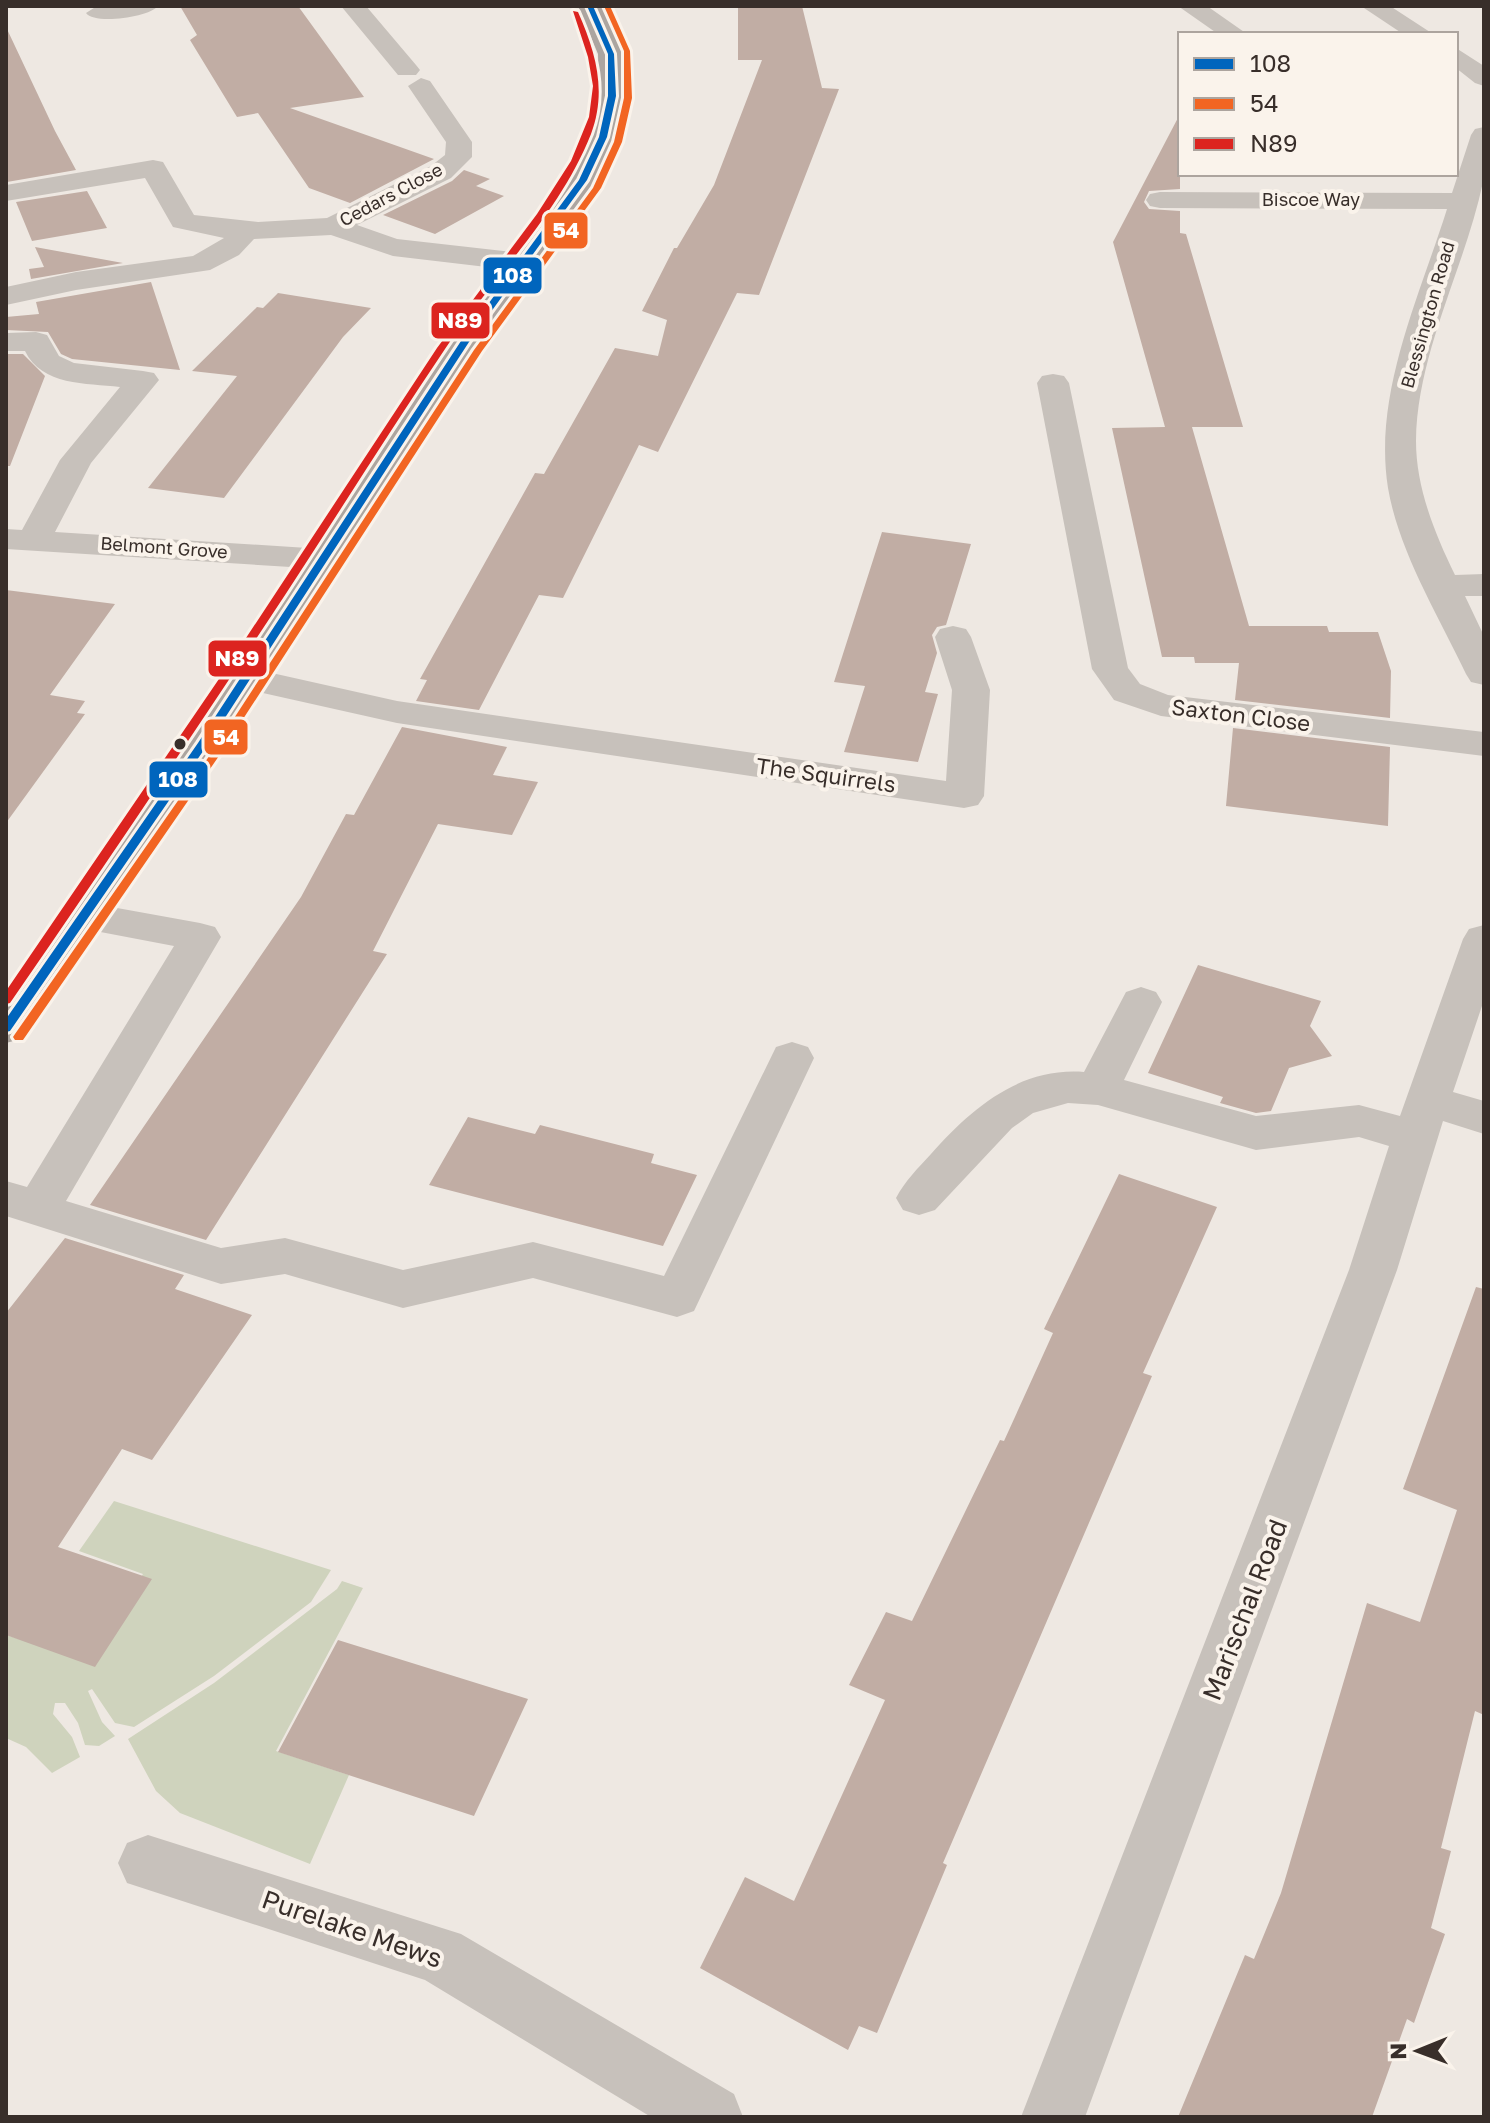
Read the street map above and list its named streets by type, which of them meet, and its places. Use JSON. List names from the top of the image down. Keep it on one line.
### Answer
{"streets":{"street":["Cedars Close","Biscoe Way","Blessington Road","Belmont Grove","Saxton Close","The Squirrels","Marischal Road","Purelake Mews"]},"crossings":[["Biscoe Way","Blessington Road"]],"lines":["transit line 108","transit line 54","transit line N89"],"legend":["108","54","N89"],"north":"left"}
